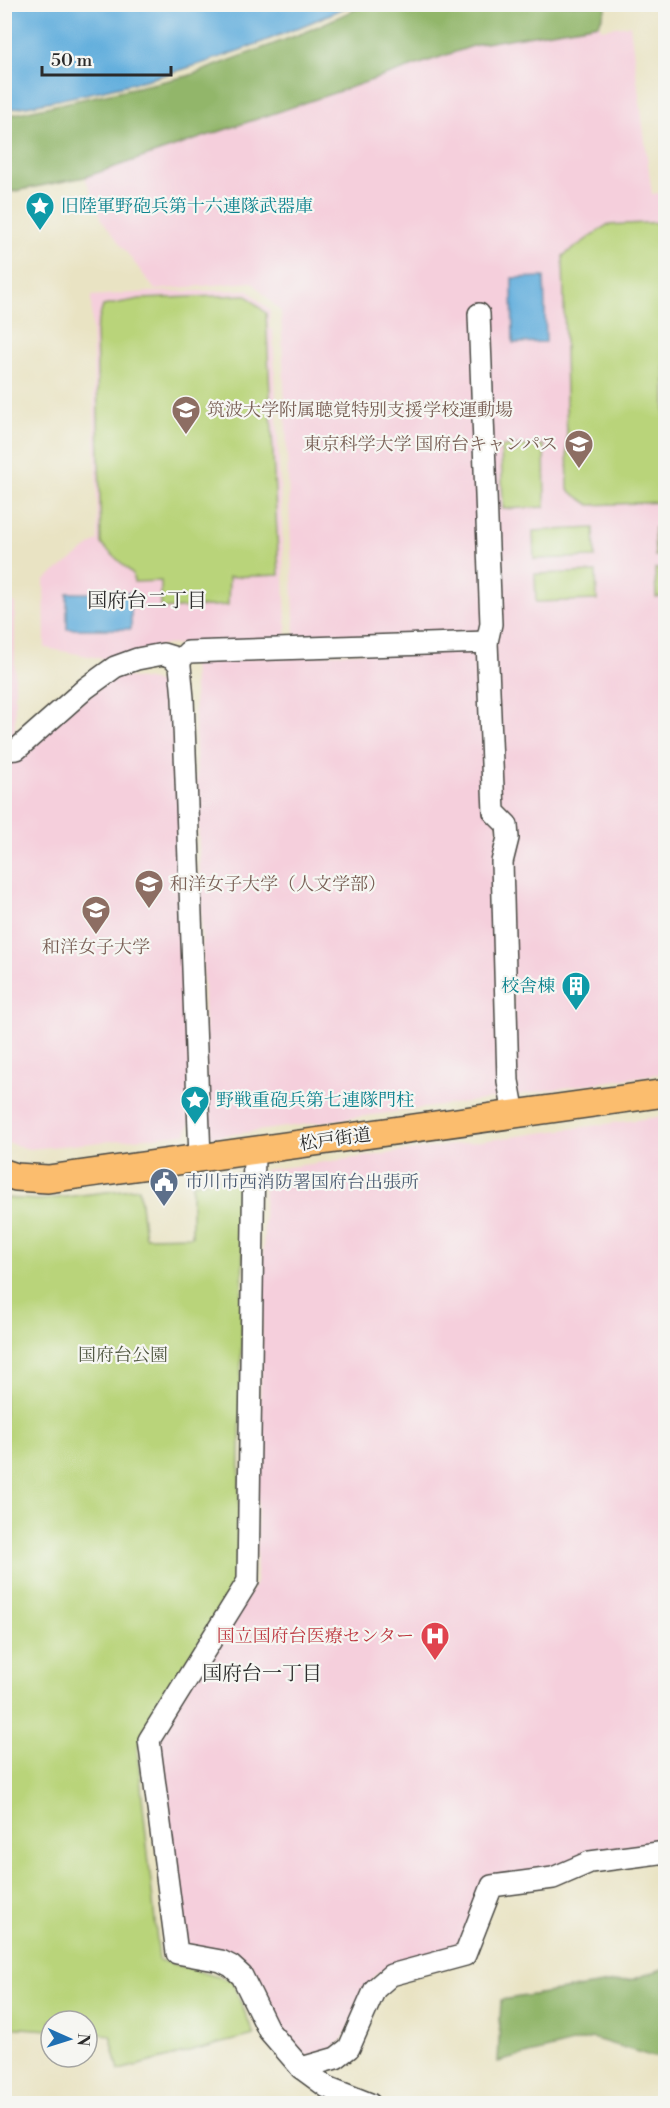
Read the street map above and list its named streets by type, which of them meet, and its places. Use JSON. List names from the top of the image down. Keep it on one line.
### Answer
{"streets":{"main road":["松戸街道"]},"districts":["国府台二丁目","国府台一丁目"],"parks":["国府台公園"],"places":{"place":["旧陸軍野砲兵第十六連隊武器庫","野戦重砲兵第七連隊門柱"],"school or university":["筑波大学附属聴覚特別支援学校運動場","東京科学大学 国府台キャンパス","和洋女子大学（人文学部）","和洋女子大学"],"building":["校舎棟"],"public building":["市川市西消防署国府台出張所"],"hospital":["国立国府台医療センター"]},"scale_bar":"50 m","north":"right"}
